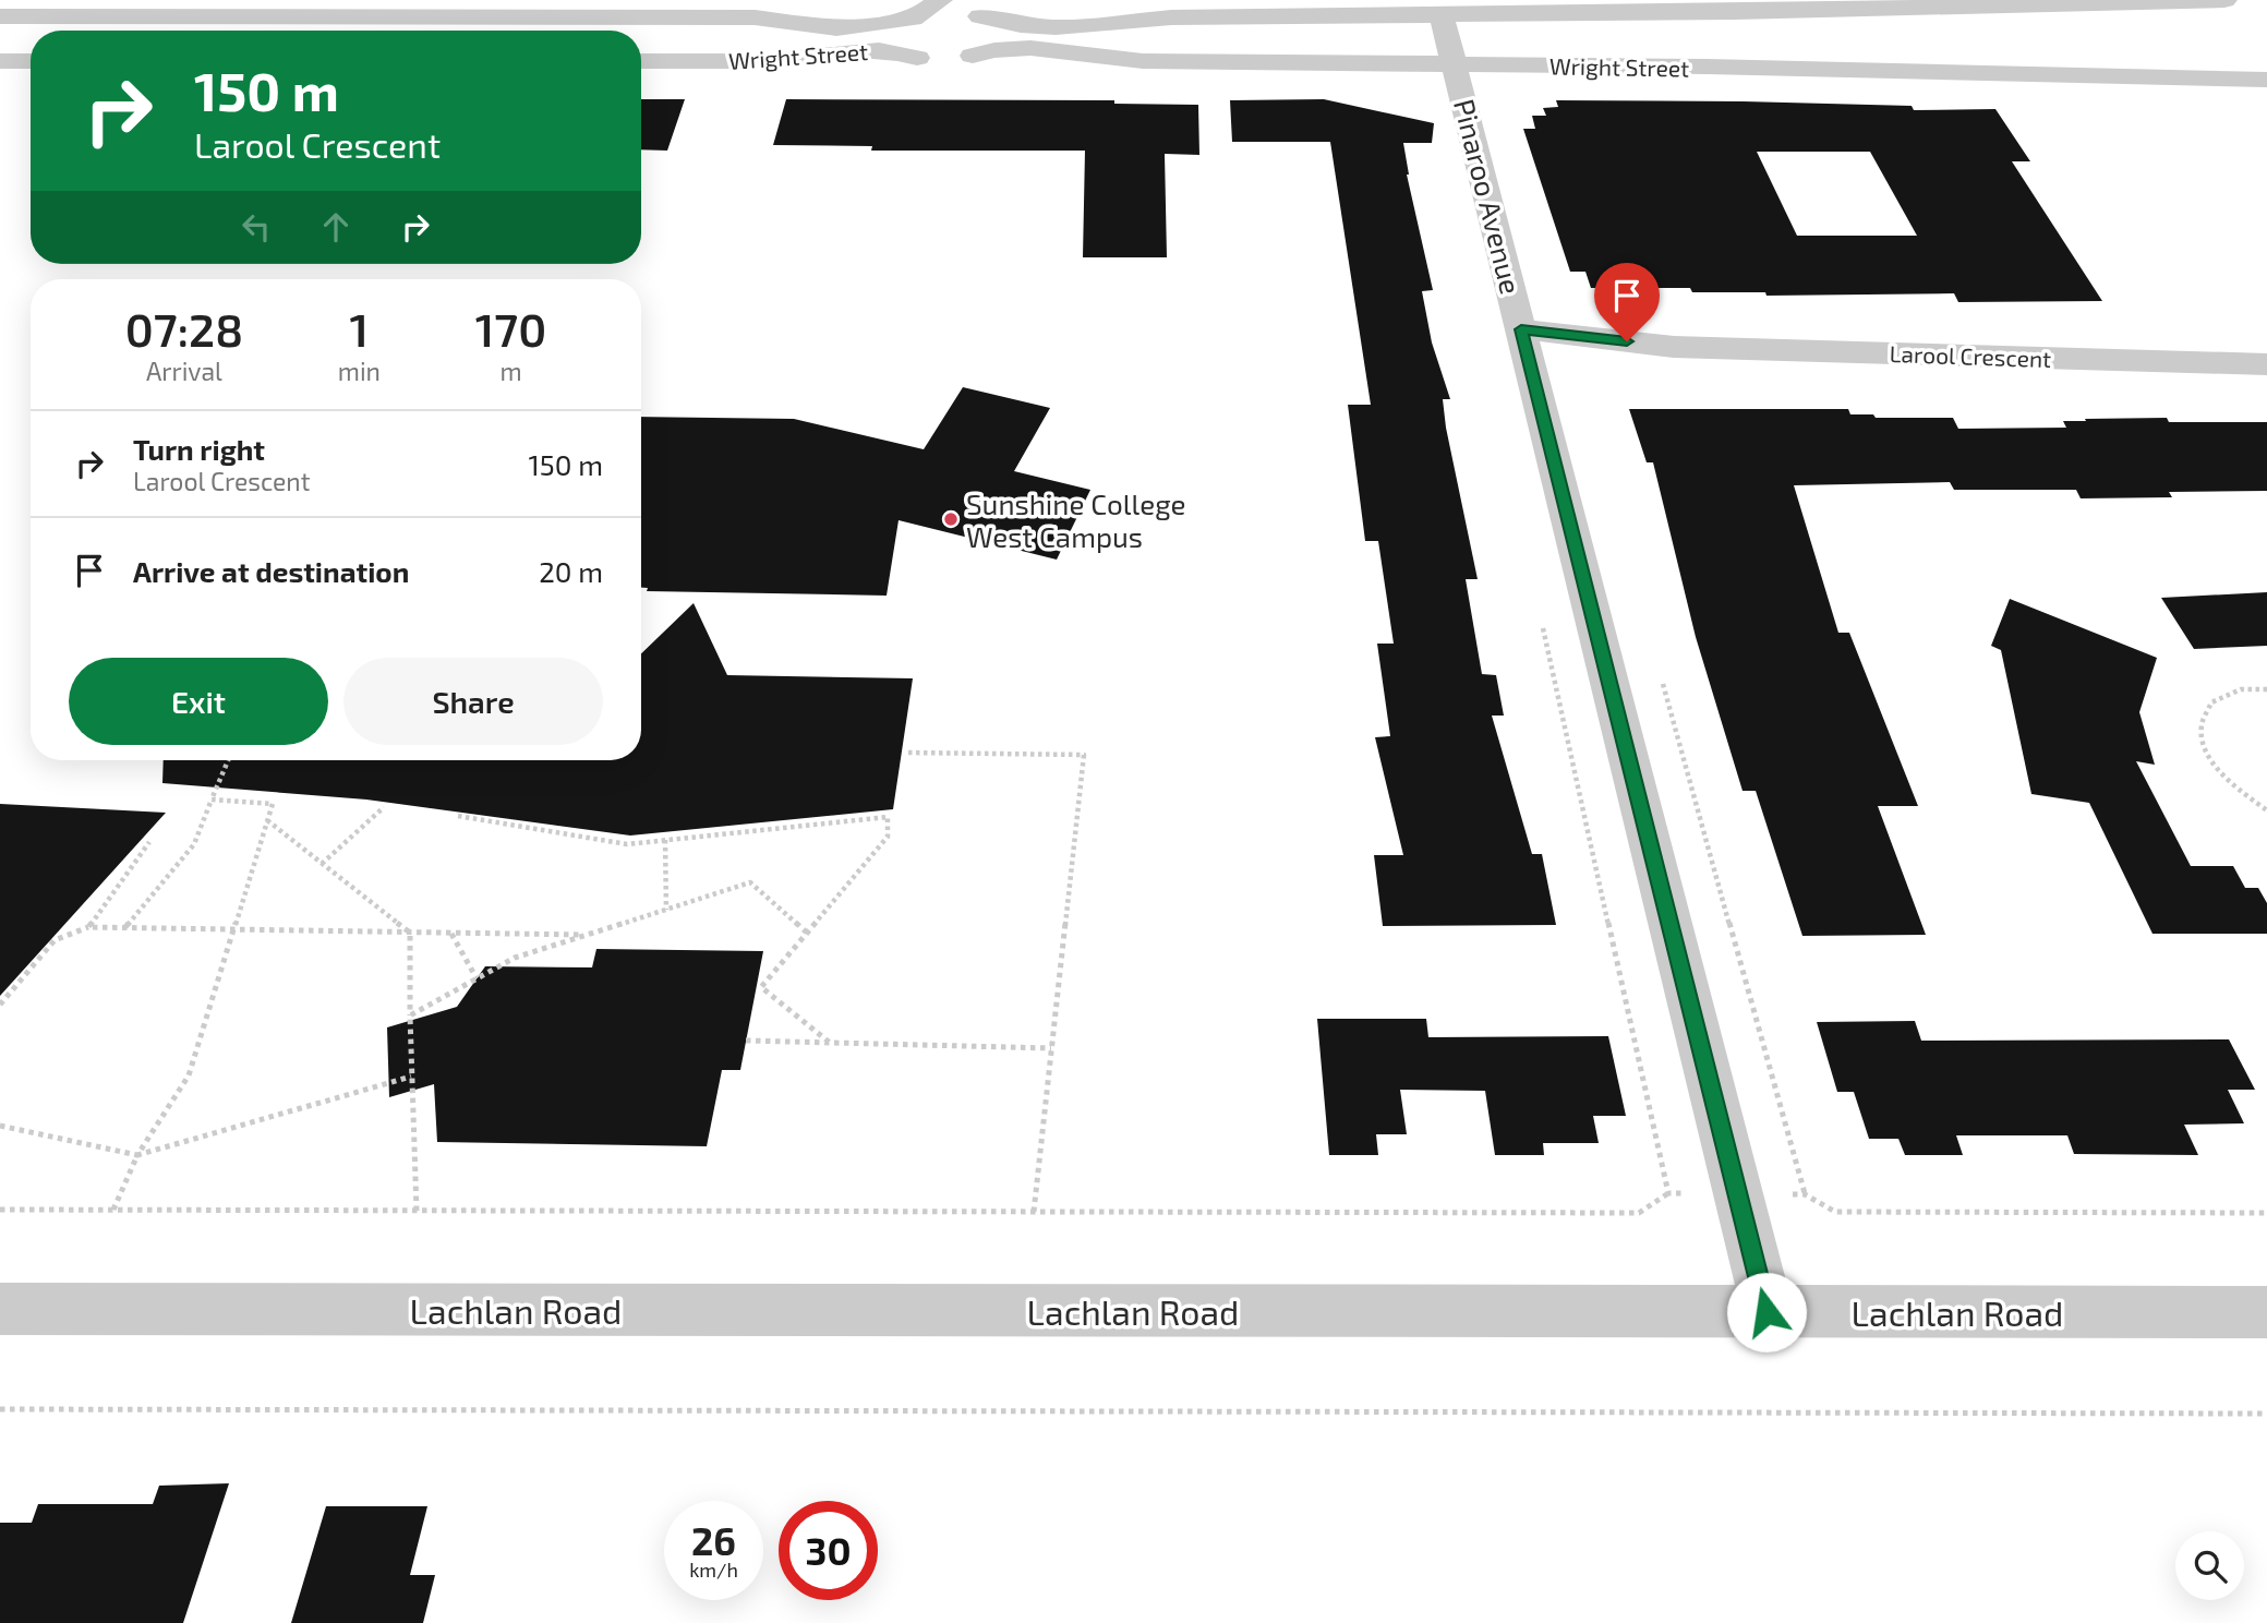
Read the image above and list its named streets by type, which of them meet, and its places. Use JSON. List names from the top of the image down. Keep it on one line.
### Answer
{"streets":{"street":["Wright Street","Pinaroo Avenue","Larool Crescent","Lachlan Road"]},"crossings":[["Wright Street","Pinaroo Avenue"],["Pinaroo Avenue","Larool Crescent"],["Pinaroo Avenue","Lachlan Road"]],"places":["Sunshine College West Campus"],"page":{"turn":["150 m","Larool Crescent"],"eta":["07:28","Arrival","1","min","170","m"],"list":[{"name":"Turn right","note":"Larool Crescent","value":"150 m"},{"name":"Arrive at destination","value":"20 m"}],"buttons":["Exit","Share"],"speed":"26 km/h","limit":"30"}}
